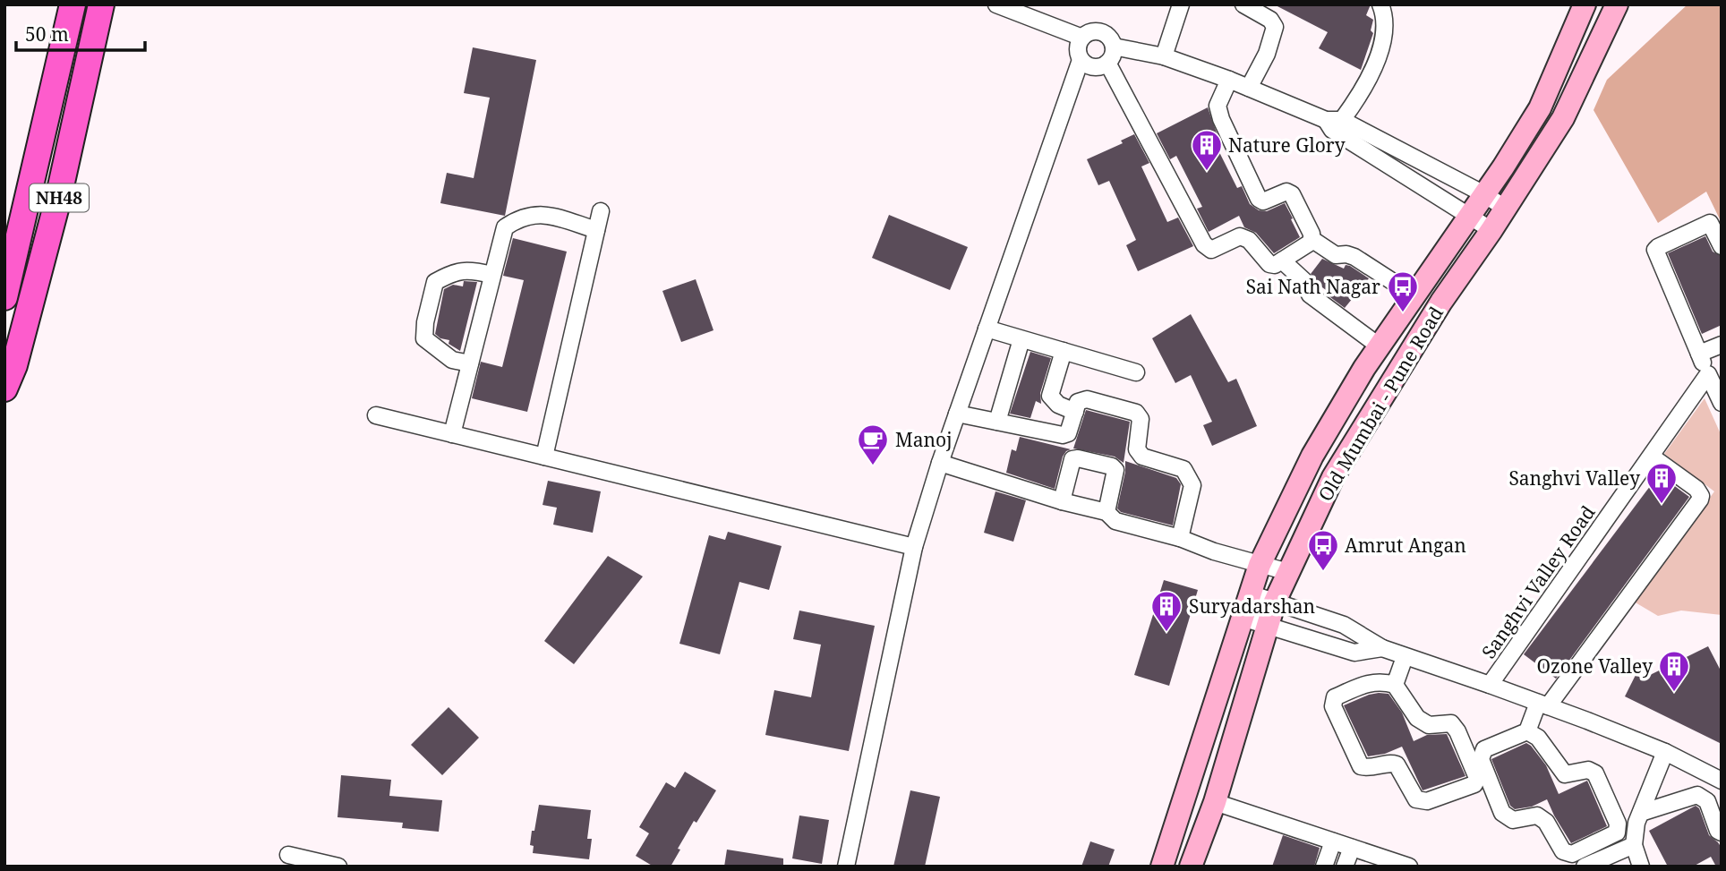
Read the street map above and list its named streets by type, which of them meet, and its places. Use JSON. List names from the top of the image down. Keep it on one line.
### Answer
{"streets":{"highway":["NH48"],"main road":["Old Mumbai - Pune Road"],"street":["Sanghvi Valley Road"]},"places":{"building":["Nature Glory","Sanghvi Valley","Suryadarshan","Ozone Valley"],"bus stop":["Sai Nath Nagar","Amrut Angan"],"cafe":["Manoj"]},"scale_bar":"50 m"}
